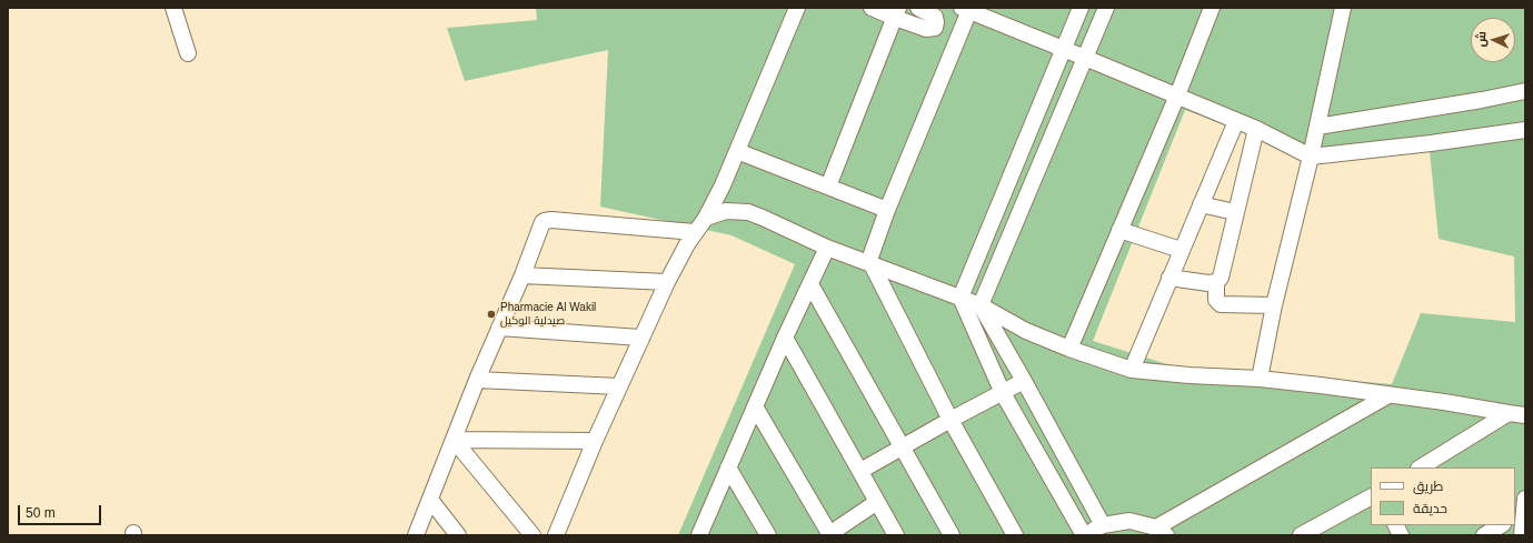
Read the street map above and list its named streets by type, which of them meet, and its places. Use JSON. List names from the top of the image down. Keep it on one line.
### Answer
{"places":["Pharmacie Al Wakil صيدلية الوكيل"],"legend":["طريق","حديقة"],"scale_bar":"50 m","north":"left"}
